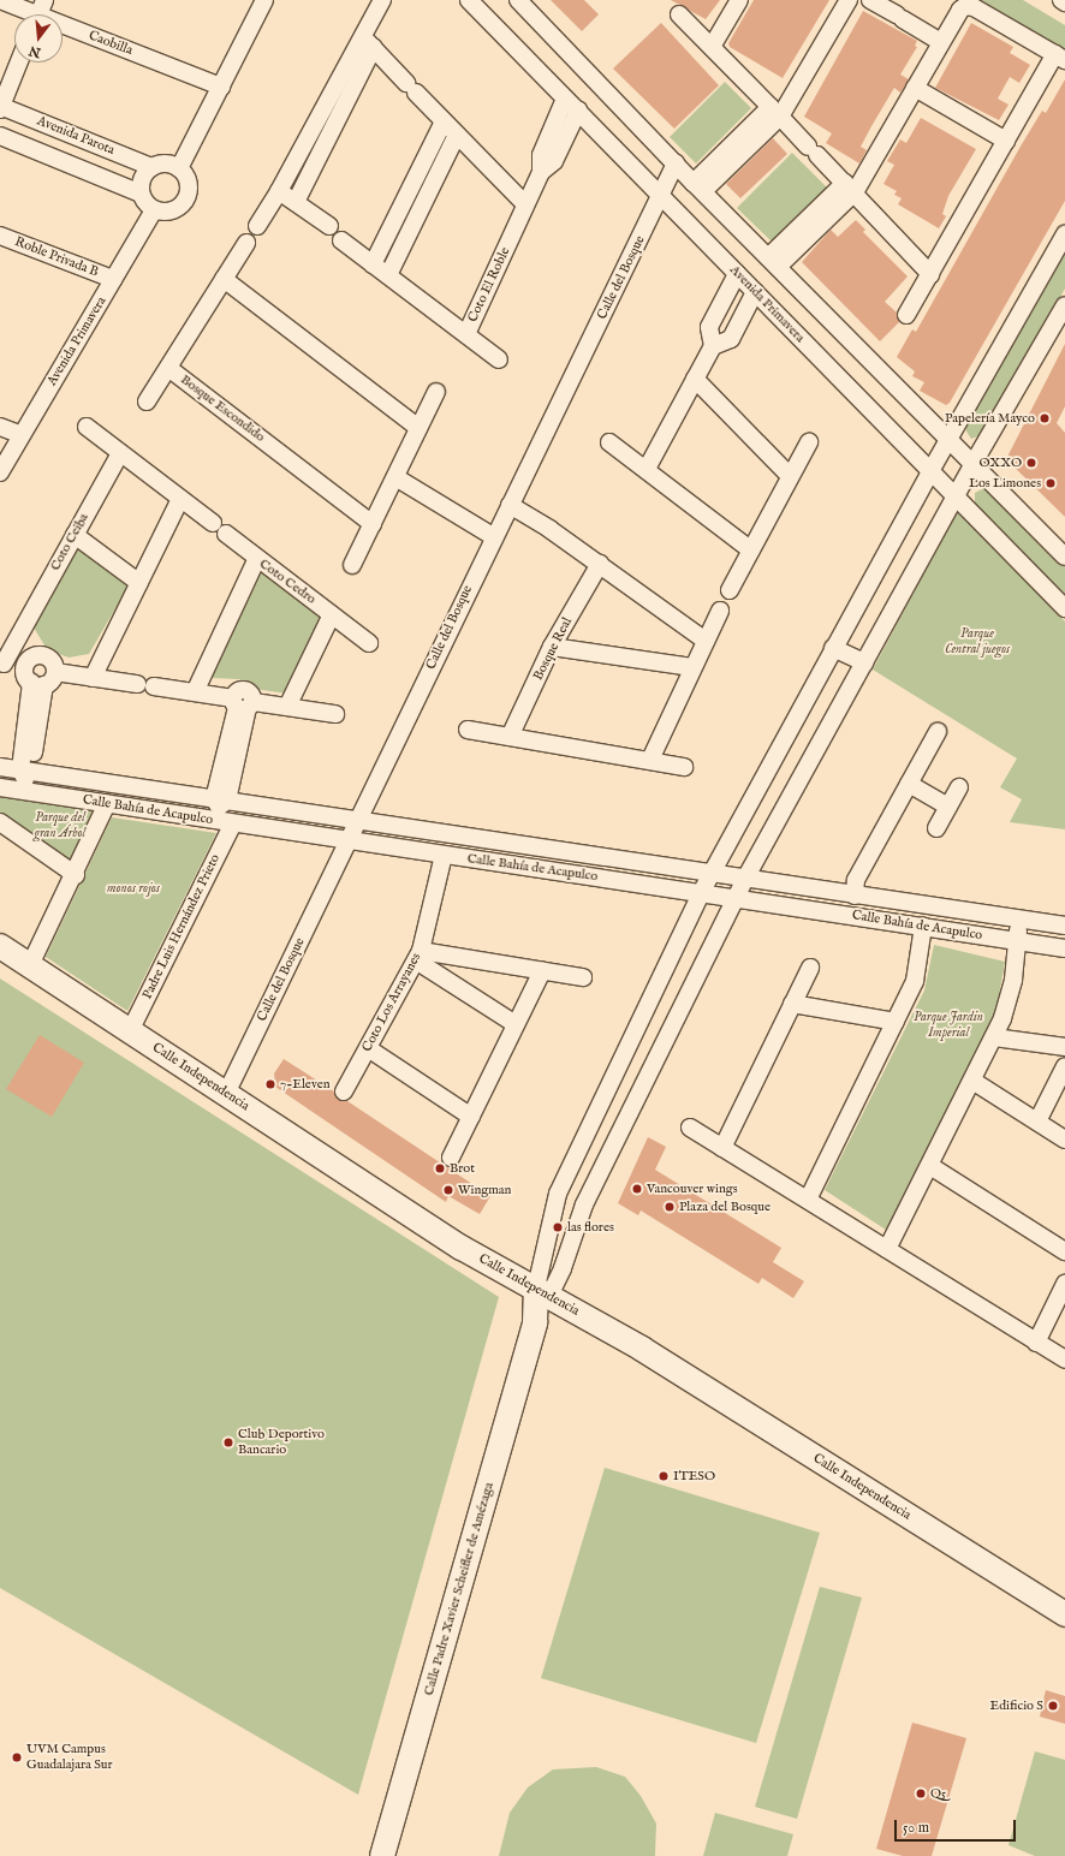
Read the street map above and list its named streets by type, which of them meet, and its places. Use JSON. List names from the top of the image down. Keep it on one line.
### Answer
{"streets":{"street":["Caobilla","Avenida Parota","Roble Privada B","Calle del Bosque","Coto El Roble","Avenida Primavera","Bosque Escondido","Coto Ceiba","Coto Cedro","Bosque Real","Calle Bahía de Acapulco","Padre Luis Hernández Prieto","Coto Los Arrayanes","Calle Independencia","Calle Padre Xavier Scheifler de Amézaga"]},"crossings":[["Avenida Parota","Avenida Primavera"],["Roble Privada B","Avenida Primavera"],["Calle del Bosque","Avenida Primavera"],["Calle del Bosque","Calle Bahía de Acapulco"],["Calle del Bosque","Calle Independencia"],["Coto El Roble","Avenida Primavera"],["Calle Bahía de Acapulco","Padre Luis Hernández Prieto"],["Calle Bahía de Acapulco","Coto Los Arrayanes"],["Padre Luis Hernández Prieto","Calle Independencia"],["Calle Independencia","Calle Padre Xavier Scheifler de Amézaga"]],"parks":["Parque Central juegos","Parque del gran Árbol","monos rojos","Parque Jardin Imperial"],"places":["Papelería Mayco","OXXO","Los Limones","7-Eleven","Brot","Vancouver wings","Wingman","Plaza del Bosque","las flores","Club Deportivo Bancario","ITESO","Edificio S","UVM Campus Guadalajara Sur","Q5"],"scale_bar":"50 m","north":"bottom"}
